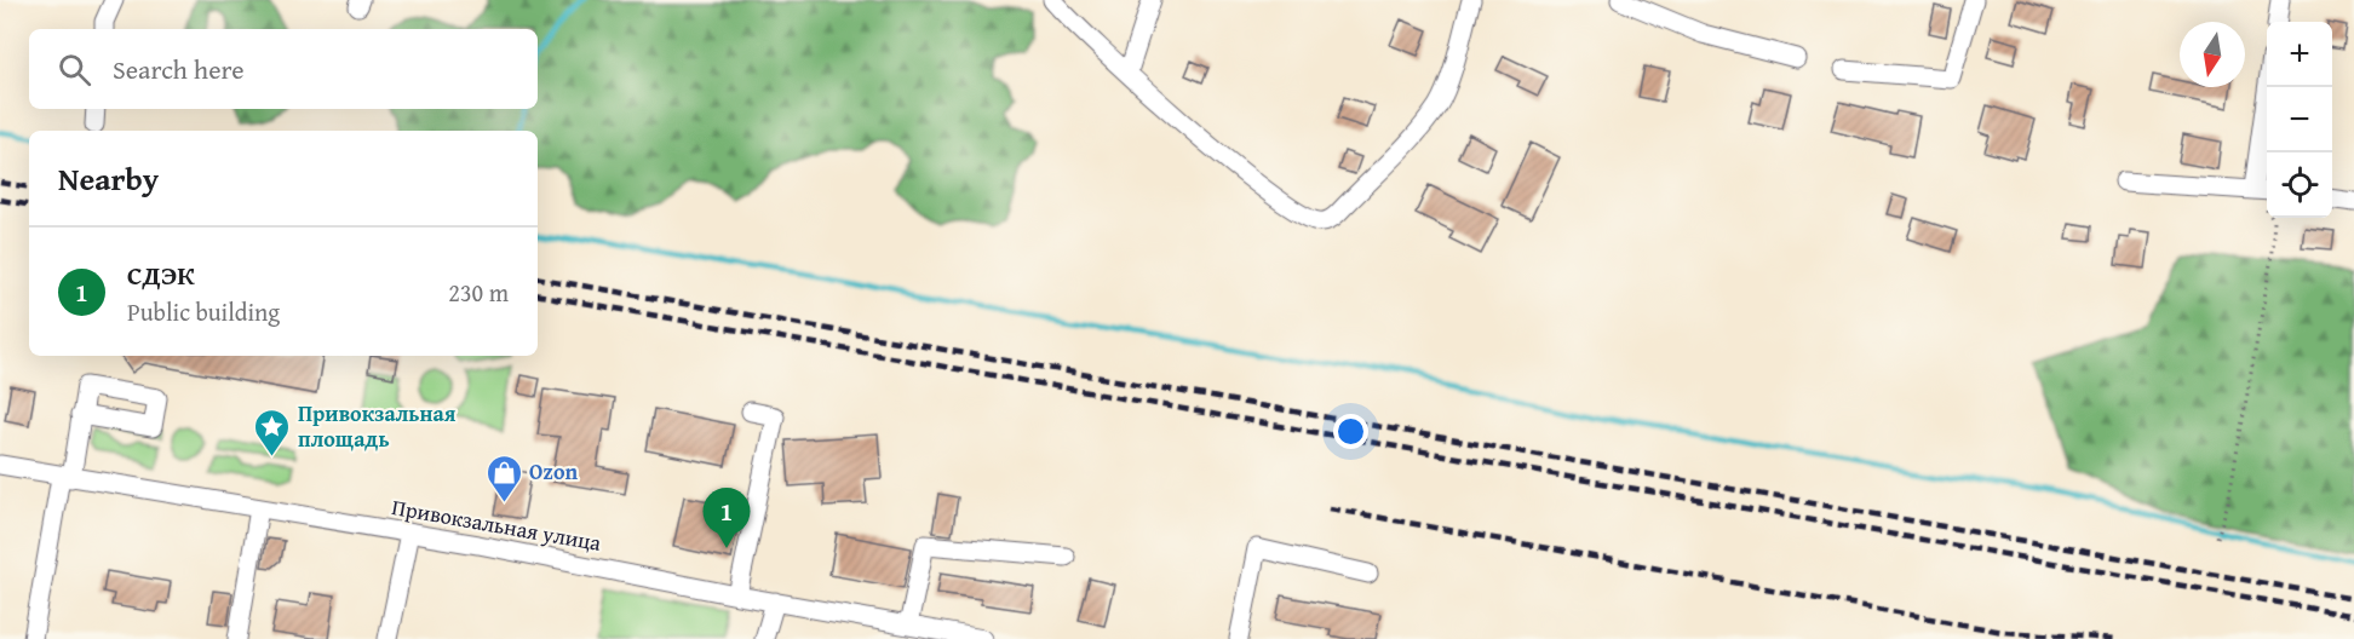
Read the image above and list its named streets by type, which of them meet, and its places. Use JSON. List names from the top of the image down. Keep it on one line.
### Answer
{"streets":{"street":["Привокзальная улица"]},"places":{"place":["Привокзальная площадь"],"shop":["Ozon"]},"north":"bottom","page":{"map_buttons":["+","−"],"search":"Search here","heading":"Nearby","list":[{"mark":"1","name":"СДЭК","note":"Public building","value":"230 m"}],"pins":"1"}}
